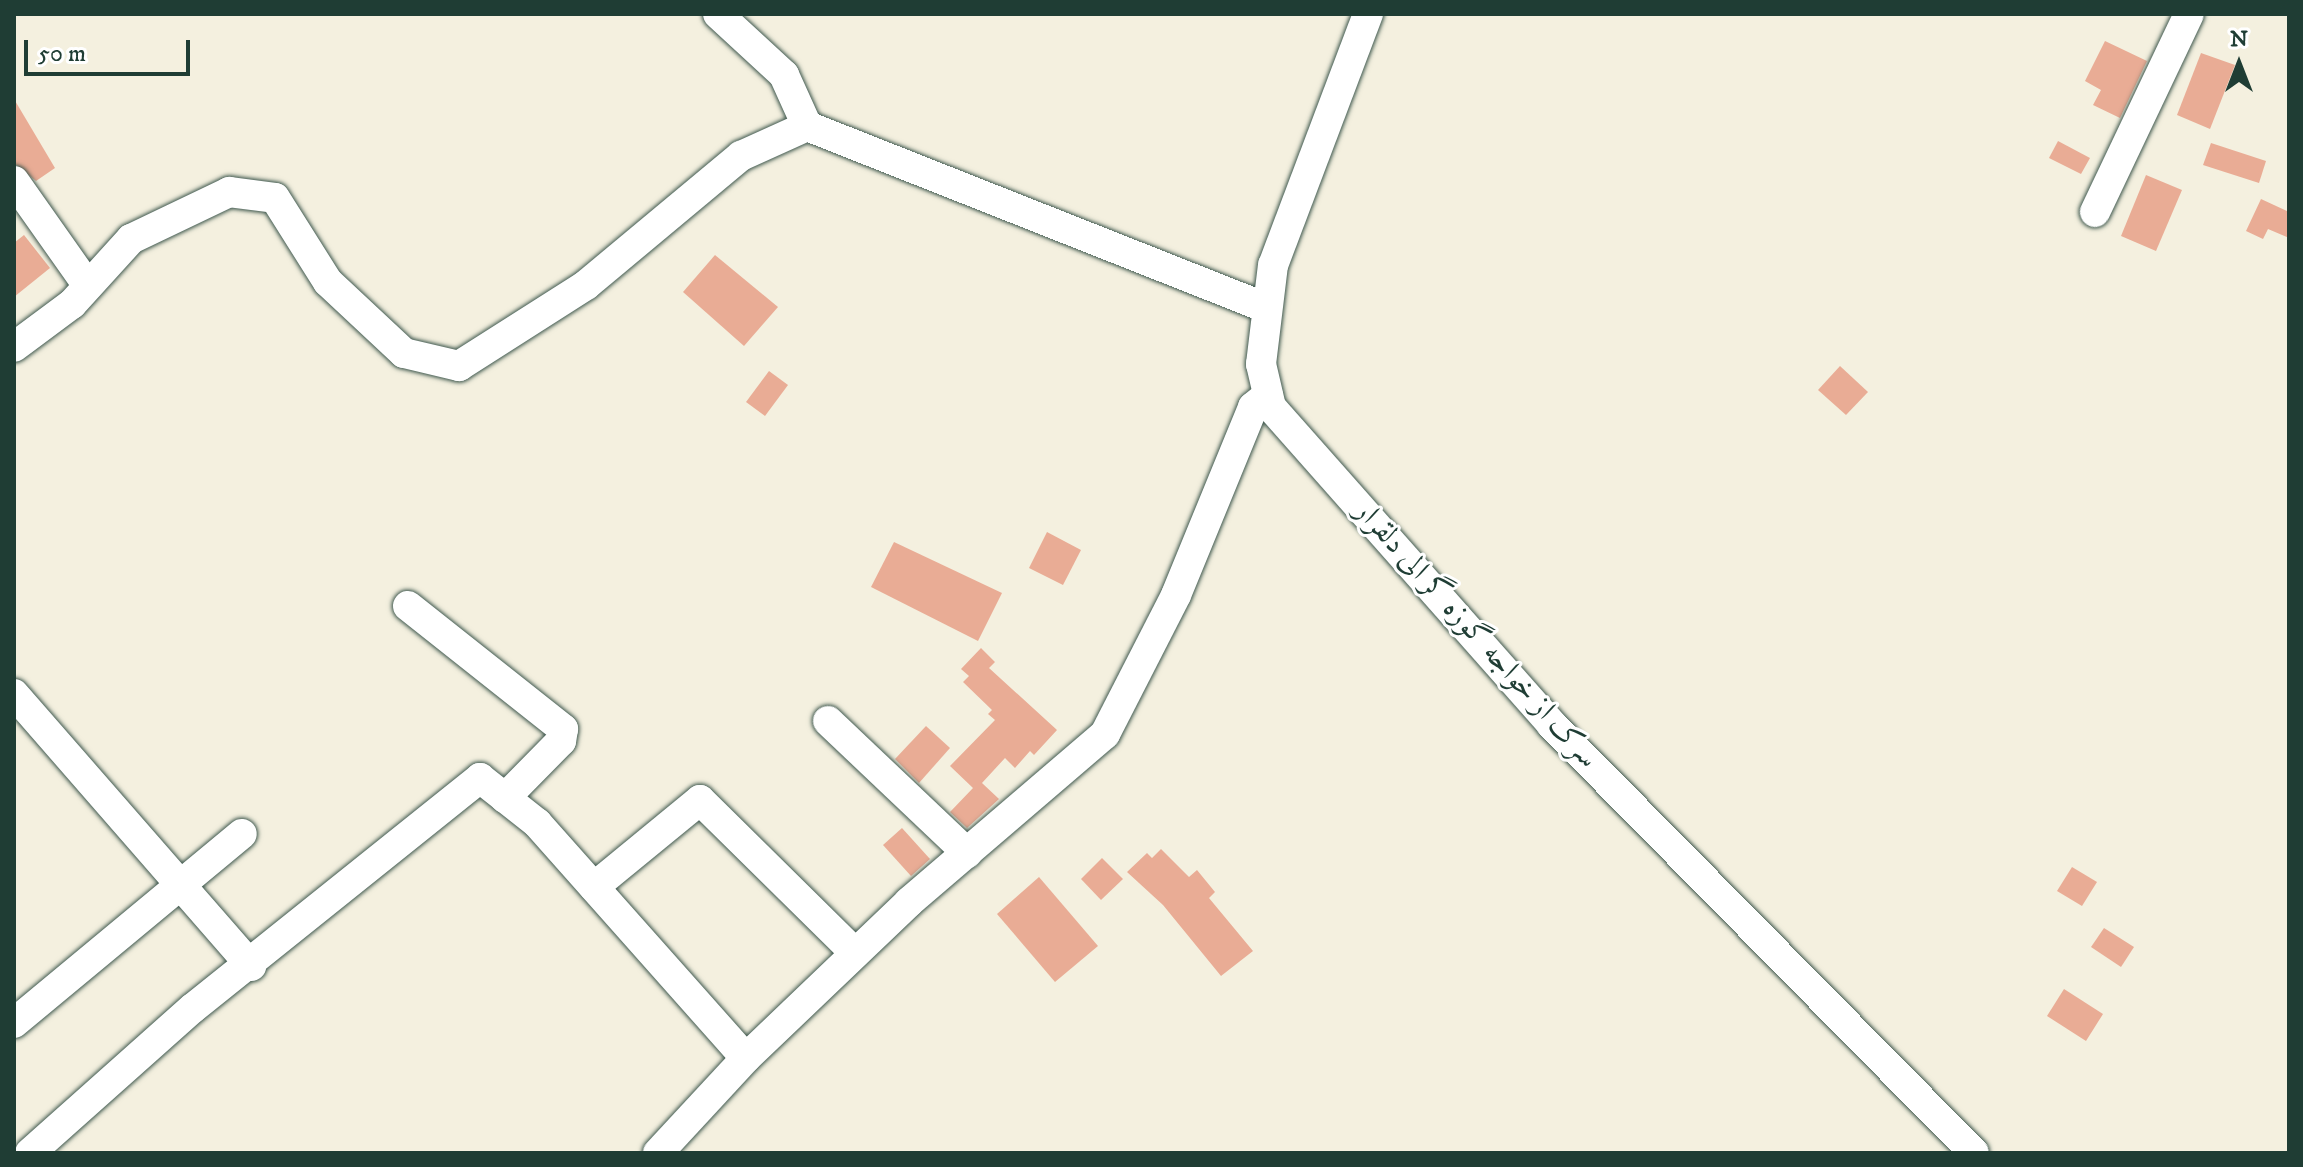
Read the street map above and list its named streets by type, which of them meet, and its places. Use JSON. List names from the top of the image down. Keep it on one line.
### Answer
{"streets":{"street":["سرک از خواجه گوزه گر الی دلقرار"]},"scale_bar":"50 m","north":"top"}
